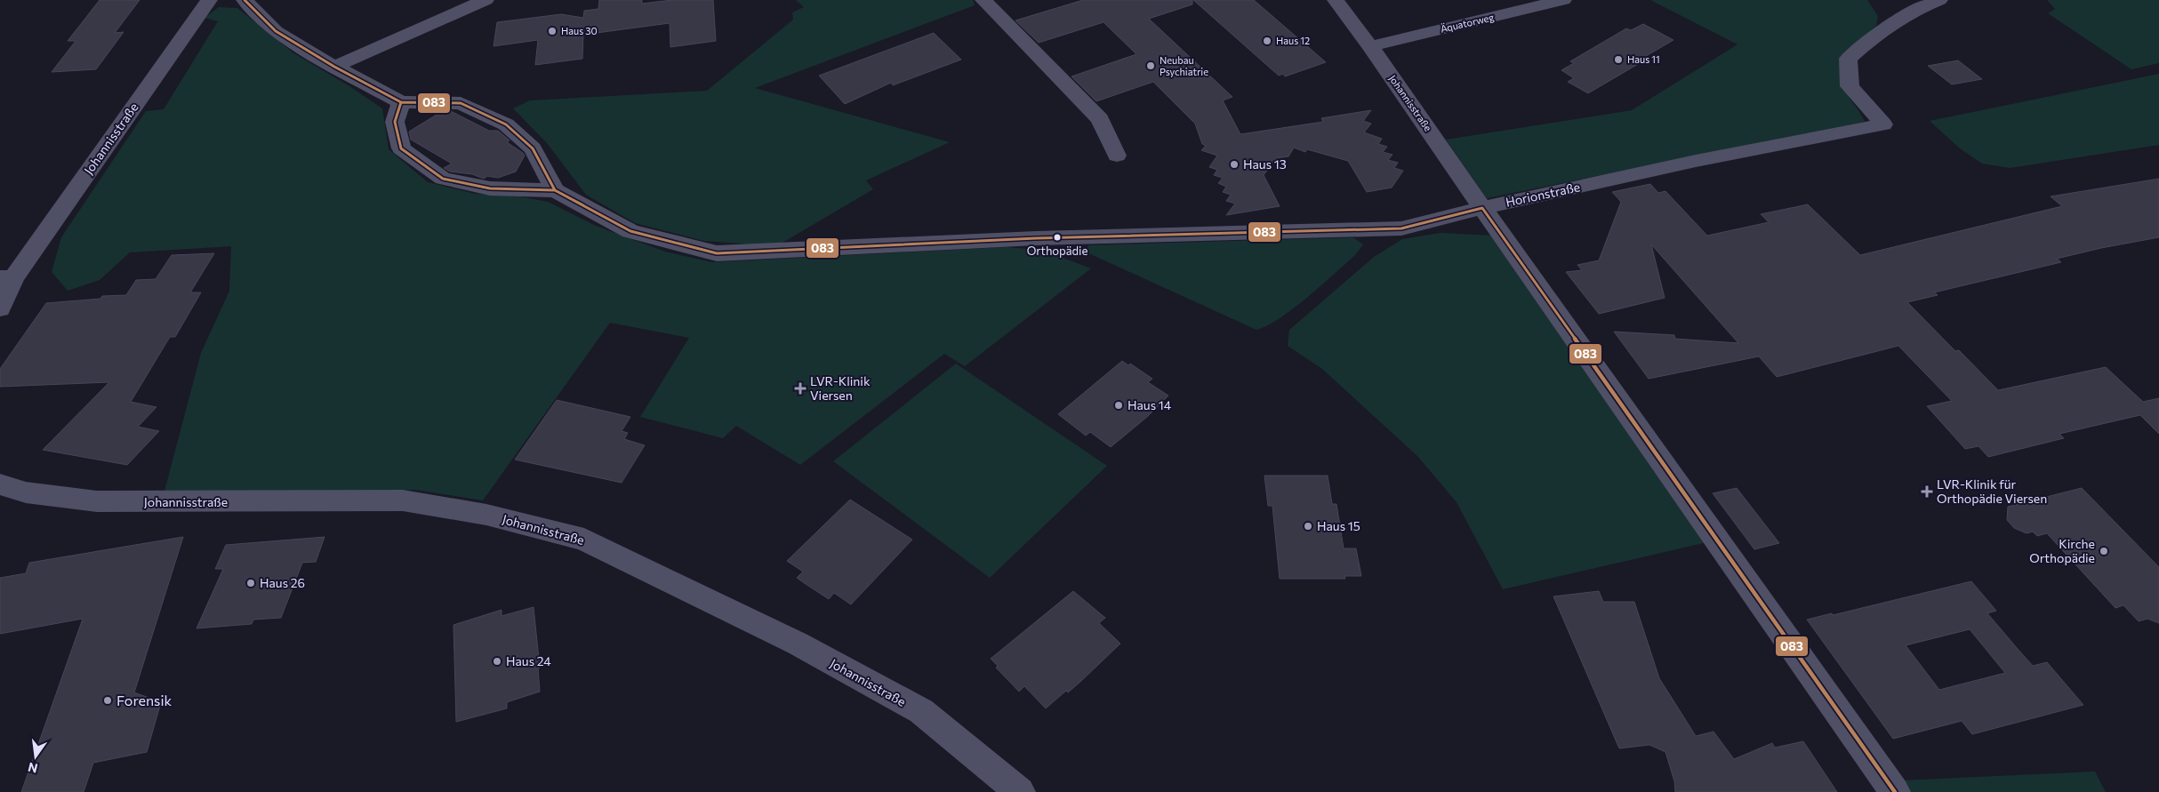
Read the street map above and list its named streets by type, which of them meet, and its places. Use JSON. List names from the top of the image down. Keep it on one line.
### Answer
{"streets":{"street":["Äquatorweg","Johannisstraße","Horionstraße"]},"crossings":[["Äquatorweg","Johannisstraße"],["Johannisstraße","Horionstraße"]],"places":{"other":["Haus 30","Haus 12","Haus 11","Neubau Psychiatrie","Haus 13","Orthopädie","Haus 14","Haus 15","Kirche Orthopädie","Haus 26","Haus 24","Forensik"],"health":["LVR-Klinik Viersen","LVR-Klinik für Orthopädie Viersen"]},"lines":["transit line 083"],"north":"bottom"}
